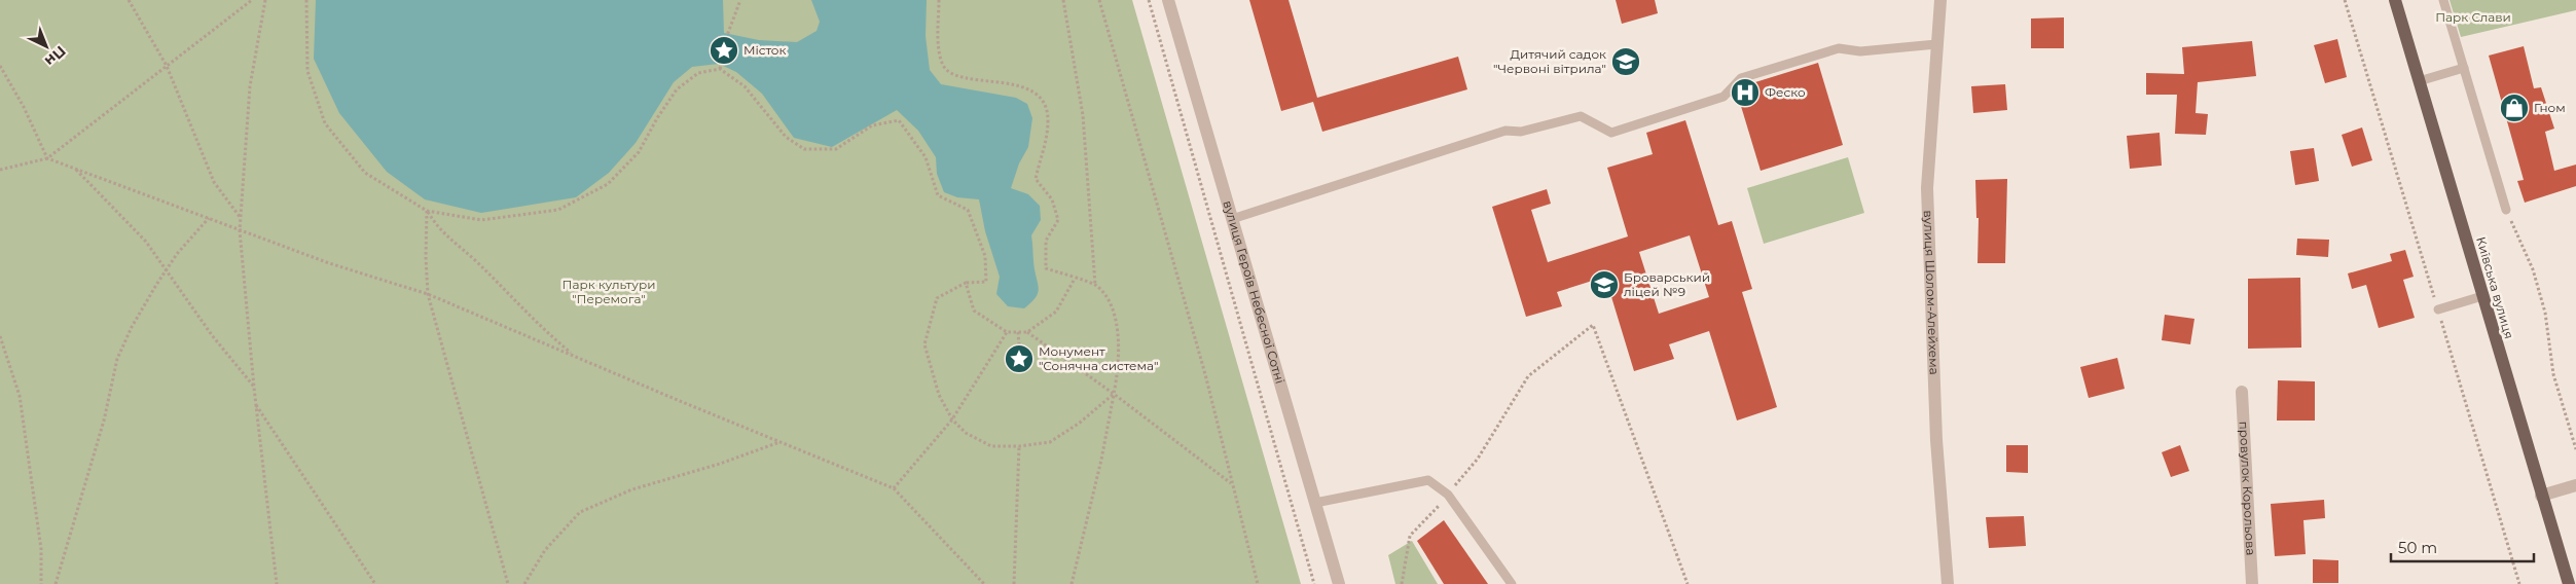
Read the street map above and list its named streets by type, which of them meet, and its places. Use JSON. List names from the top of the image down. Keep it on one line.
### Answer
{"streets":{"main road":["Київська вулиця"],"street":["вулиця Героїв Небесної Сотні","вулиця Шолом-Алейхема","провулок Корольова"]},"parks":["Парк Слави","Парк культури \"Перемога\""],"places":{"place":["Місток","Монумент \"Сонячна система\""],"school or university":["Дитячий садок \"Червоні вітрила\"","Броварський ліцей №9"],"hospital":["Феско"],"shop":["Гном"]},"scale_bar":"50 m","north":"bottom right"}
